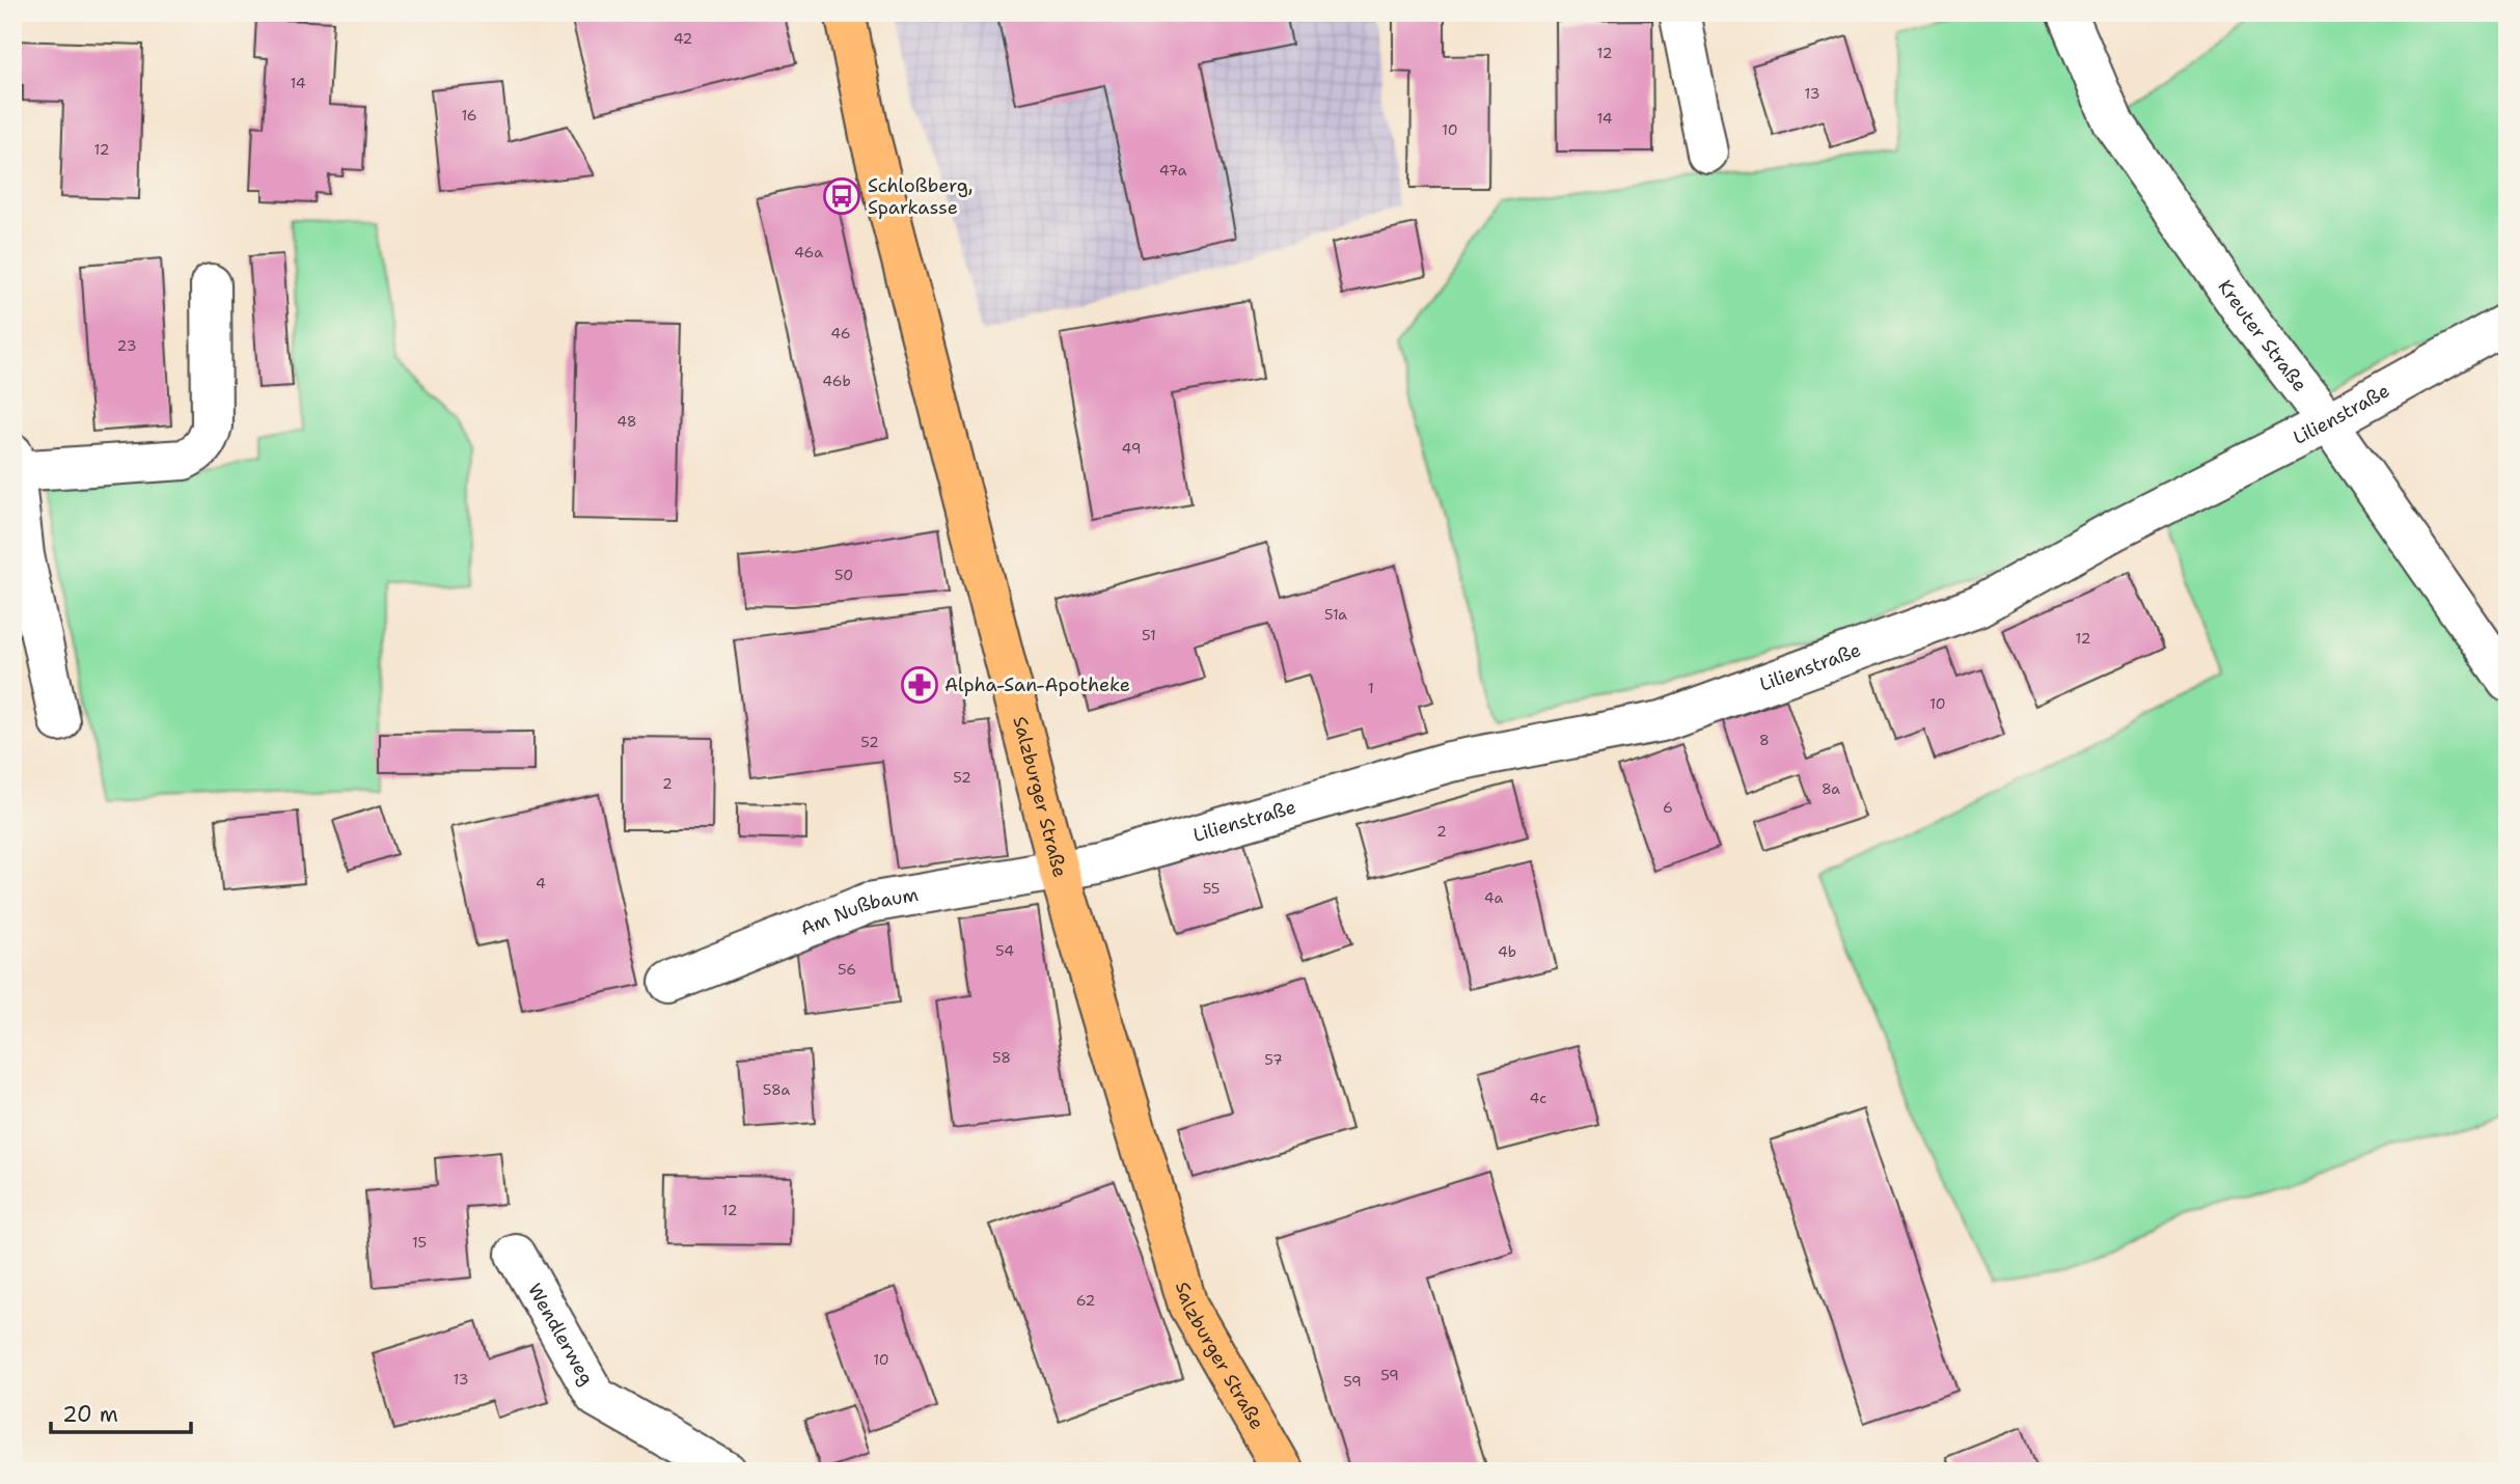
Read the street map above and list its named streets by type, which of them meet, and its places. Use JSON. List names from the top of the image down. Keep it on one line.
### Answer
{"streets":{"main road":["Salzburger Straße"],"street":["Kreuter Straße","Lilienstraße","Am Nußbaum","Wendlerweg"]},"crossings":[["Kreuter Straße","Lilienstraße"],["Lilienstraße","Salzburger Straße"],["Lilienstraße","Am Nußbaum"],["Salzburger Straße","Am Nußbaum"]],"places":{"bus stop":["Schloßberg, Sparkasse"],"pharmacy":["Alpha-San-Apotheke"]},"house_numbers":["42","12","14","13","16","14","10","12","47a","46a","46","23","46b","48","49","50","51a","51","12","1","10","8","52","52","2","8a","6","2","4","55","4a","54","4b","56","58","57","58a","4c","12","15","62","10","59","13","59"],"scale_bar":"20 m"}
